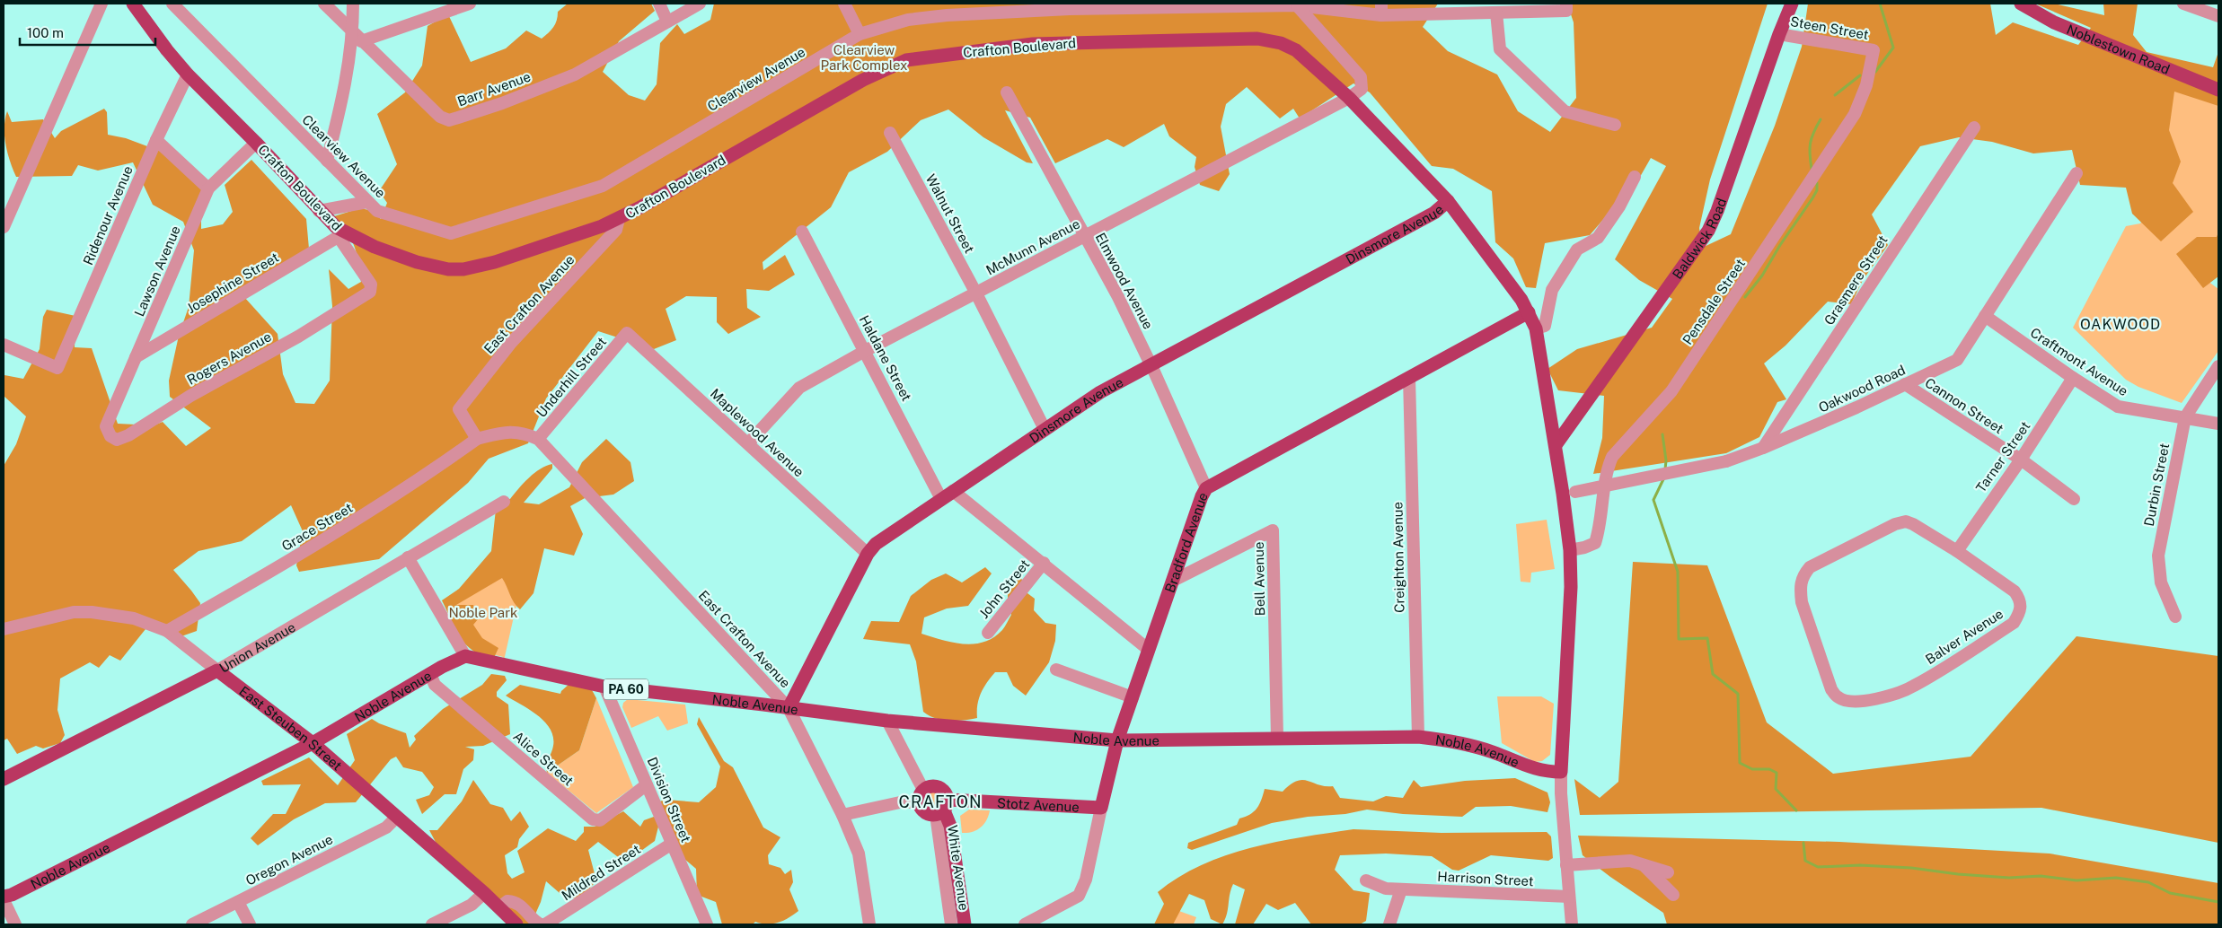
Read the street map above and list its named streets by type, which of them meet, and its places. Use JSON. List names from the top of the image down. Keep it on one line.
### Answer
{"streets":{"main road":["Crafton Boulevard","Noblestown Road","Dinsmore Avenue","Baldwick Road","Bradford Avenue","Union Avenue","PA 60","Noble Avenue","East Steuben Street","Stotz Avenue"],"street":["Steen Street","Clearview Avenue","Barr Avenue","Walnut Street","Ridenour Avenue","McMunn Avenue","Lawson Avenue","Grasmere Street","Elmwood Avenue","Josephine Street","Pensdale Street","East Crafton Avenue","Rogers Avenue","Haldane Street","Craftmont Avenue","Underhill Street","Oakwood Road","Cannon Street","Maplewood Avenue","Tarner Street","Durbin Street","Grace Street","Creighton Avenue","Bell Avenue","John Street","Balver Avenue","Alice Street","Division Street","Oregon Avenue","White Avenue","Mildred Street","Harrison Street"]},"crossings":[["Steen Street","Baldwick Road"],["Steen Street","Pensdale Street"],["Crafton Boulevard","Ridenour Avenue"],["Crafton Boulevard","Dinsmore Avenue"],["Crafton Boulevard","Baldwick Road"],["Crafton Boulevard","McMunn Avenue"],["Crafton Boulevard","Lawson Avenue"],["Crafton Boulevard","Josephine Street"],["Crafton Boulevard","Pensdale Street"],["Crafton Boulevard","East Crafton Avenue"],["Crafton Boulevard","Rogers Avenue"],["Crafton Boulevard","Oakwood Road"],["Crafton Boulevard","Bradford Avenue"],["Crafton Boulevard","Noble Avenue"],["Walnut Street","Dinsmore Avenue"],["Walnut Street","McMunn Avenue"],["Dinsmore Avenue","Elmwood Avenue"],["Dinsmore Avenue","East Crafton Avenue"],["Dinsmore Avenue","Haldane Street"],["Dinsmore Avenue","Maplewood Avenue"],["Dinsmore Avenue","Noble Avenue"],["McMunn Avenue","Elmwood Avenue"],["McMunn Avenue","Haldane Street"],["McMunn Avenue","Maplewood Avenue"],["Lawson Avenue","Josephine Street"],["Lawson Avenue","Rogers Avenue"],["Grasmere Street","Oakwood Road"],["Elmwood Avenue","Bradford Avenue"],["Josephine Street","Rogers Avenue"],["East Crafton Avenue","Underhill Street"],["East Crafton Avenue","Grace Street"],["East Crafton Avenue","Noble Avenue"],["Haldane Street","Bradford Avenue"],["Haldane Street","John Street"],["Craftmont Avenue","Oakwood Road"],["Craftmont Avenue","Tarner Street"],["Craftmont Avenue","Durbin Street"],["Underhill Street","Maplewood Avenue"],["Oakwood Road","Cannon Street"],["Cannon Street","Tarner Street"],["Tarner Street","Balver Avenue"],["Grace Street","East Steuben Street"],["Bradford Avenue","Creighton Avenue"],["Bradford Avenue","Bell Avenue"],["Bradford Avenue","Noble Avenue"],["Bradford Avenue","Stotz Avenue"],["Creighton Avenue","Noble Avenue"],["Bell Avenue","Noble Avenue"],["Union Avenue","East Steuben Street"],["Noble Avenue","East Steuben Street"],["Noble Avenue","Alice Street"],["Noble Avenue","Division Street"],["East Steuben Street","Oregon Avenue"],["Alice Street","Division Street"],["Division Street","Mildred Street"],["Stotz Avenue","White Avenue"]],"districts":["OAKWOOD","CRAFTON"],"parks":["Clearview Park Complex","Noble Park"],"scale_bar":"100 m"}
